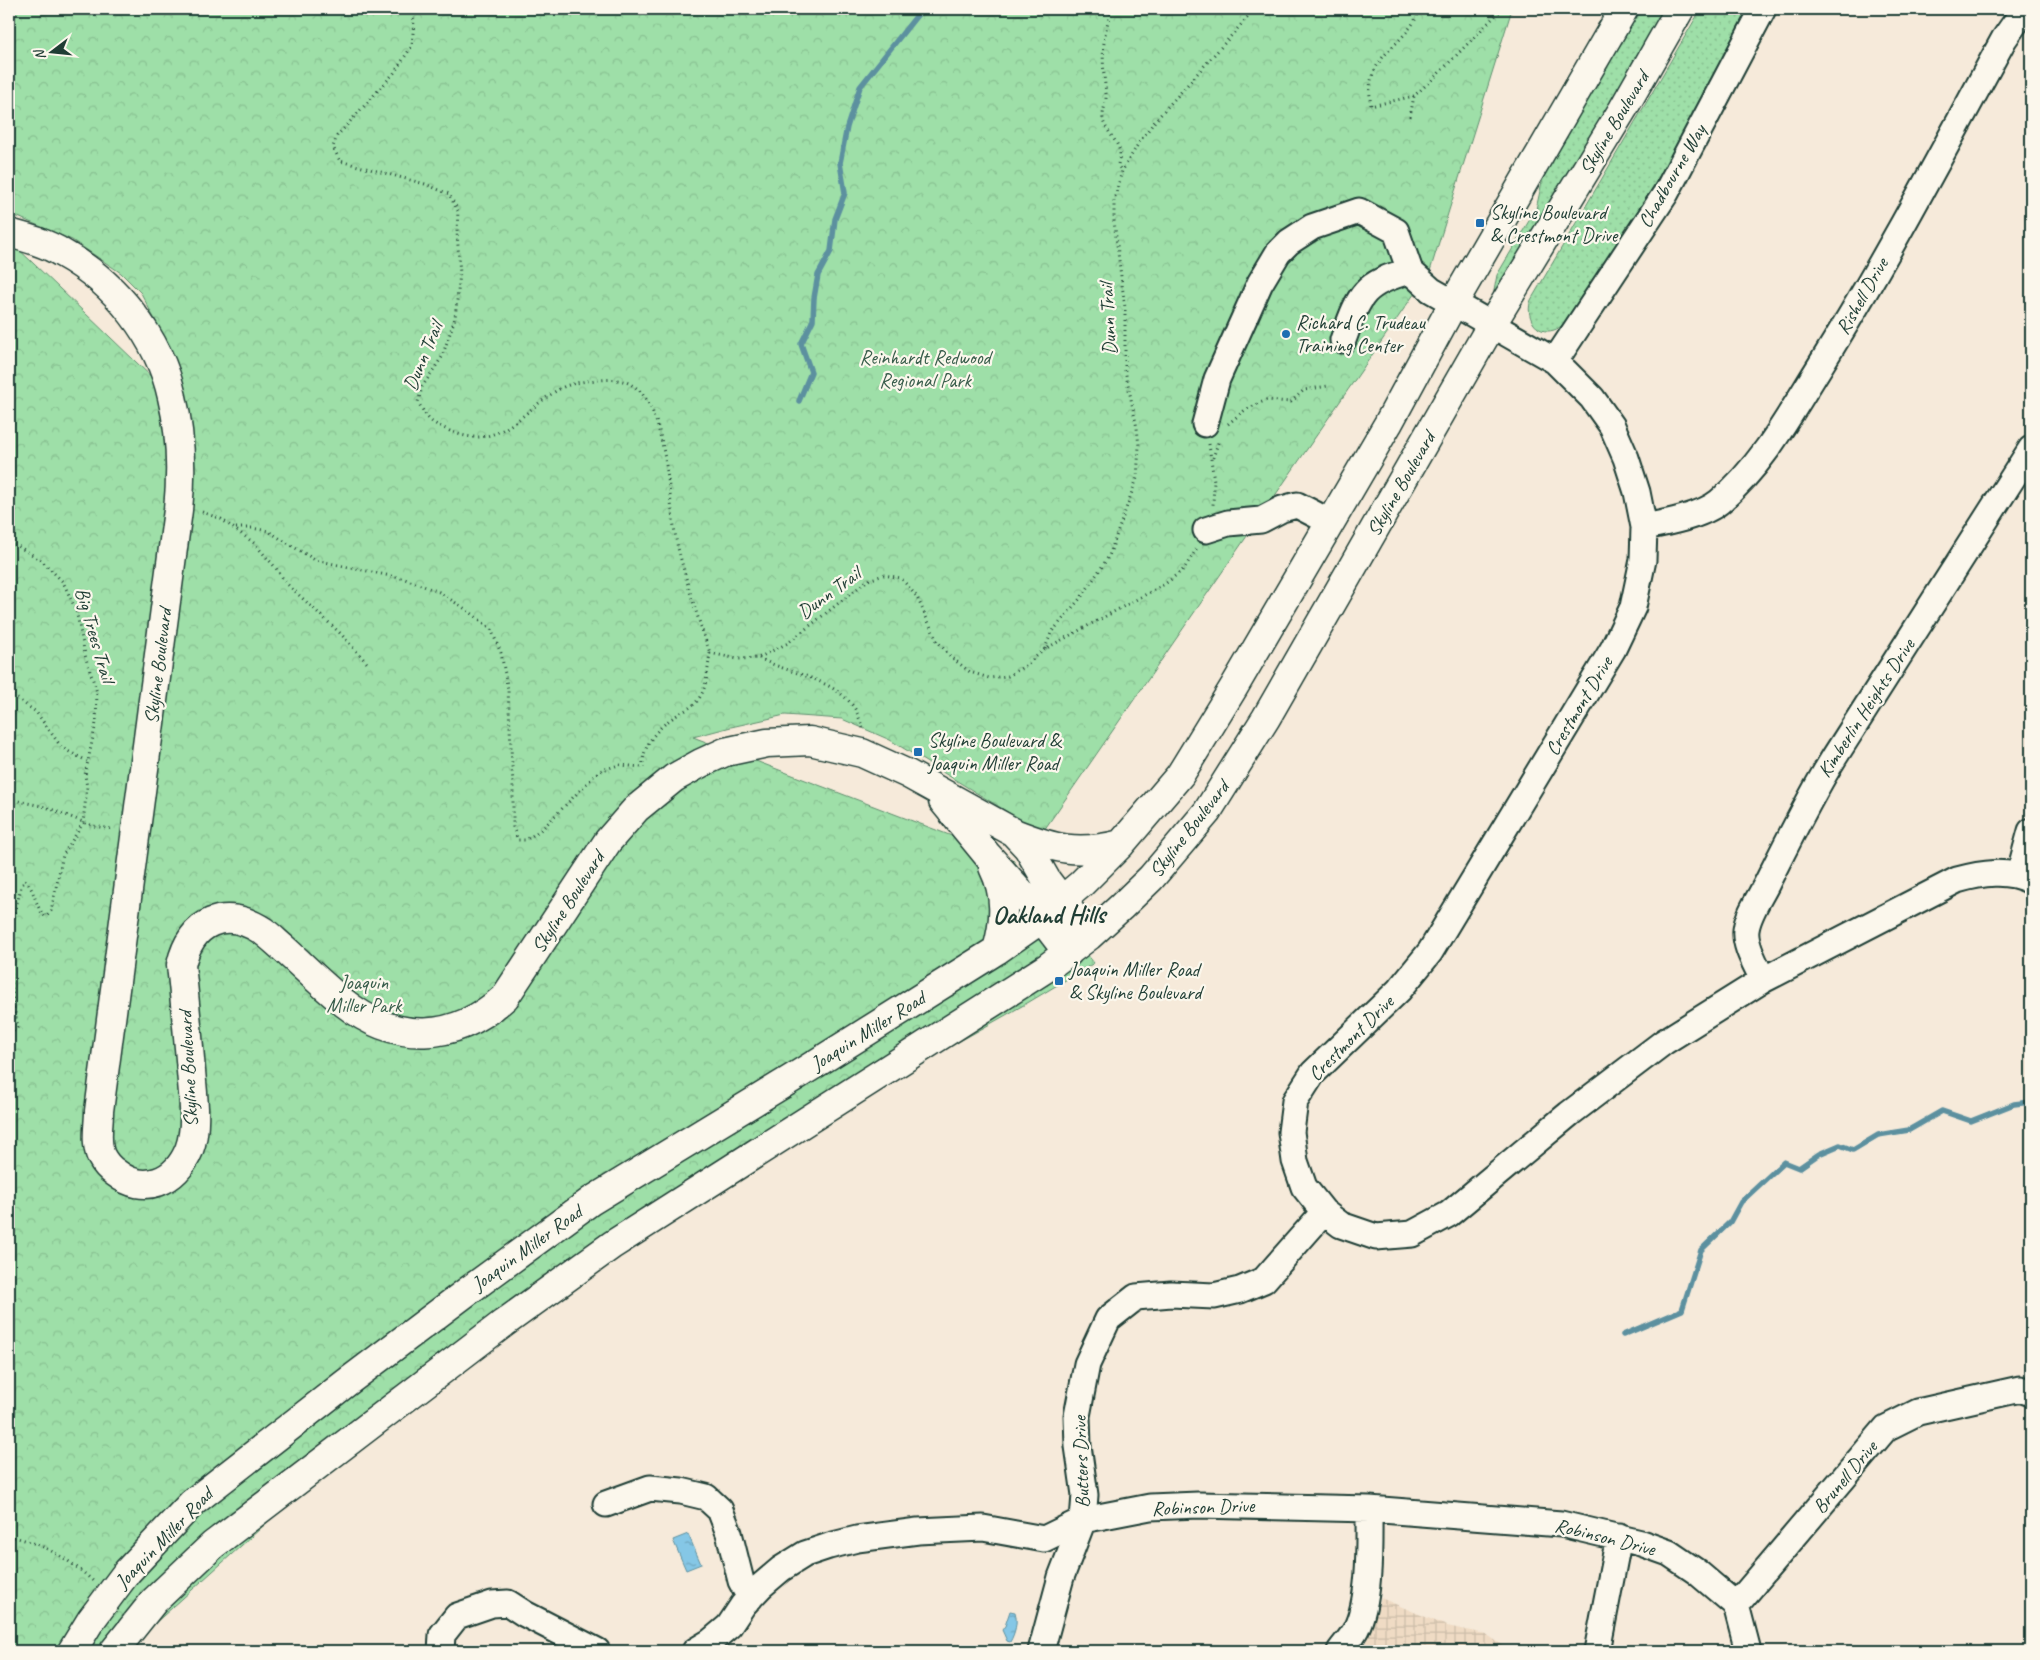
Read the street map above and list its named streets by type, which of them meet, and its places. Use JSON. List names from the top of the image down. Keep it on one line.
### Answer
{"streets":{"main road":["Skyline Boulevard","Joaquin Miller Road"],"street":["Chadbourne Way","Rishell Drive","Crestmont Drive","Kimberlin Heights Drive","Butters Drive","Brunell Drive","Robinson Drive"],"path":["Dunn Trail","Big Trees Trail"]},"crossings":[["Skyline Boulevard","Dunn Trail"],["Skyline Boulevard","Crestmont Drive"],["Skyline Boulevard","Joaquin Miller Road"],["Chadbourne Way","Crestmont Drive"],["Rishell Drive","Crestmont Drive"],["Crestmont Drive","Kimberlin Heights Drive"],["Crestmont Drive","Butters Drive"],["Butters Drive","Robinson Drive"],["Brunell Drive","Robinson Drive"]],"districts":["Oakland Hills"],"parks":["Reinhardt Redwood Regional Park","Joaquin Miller Park"],"places":{"transit":["Skyline Boulevard & Crestmont Drive","Skyline Boulevard & Joaquin Miller Road","Joaquin Miller Road & Skyline Boulevard"],"other":["Richard C. Trudeau Training Center"]},"north":"left"}
